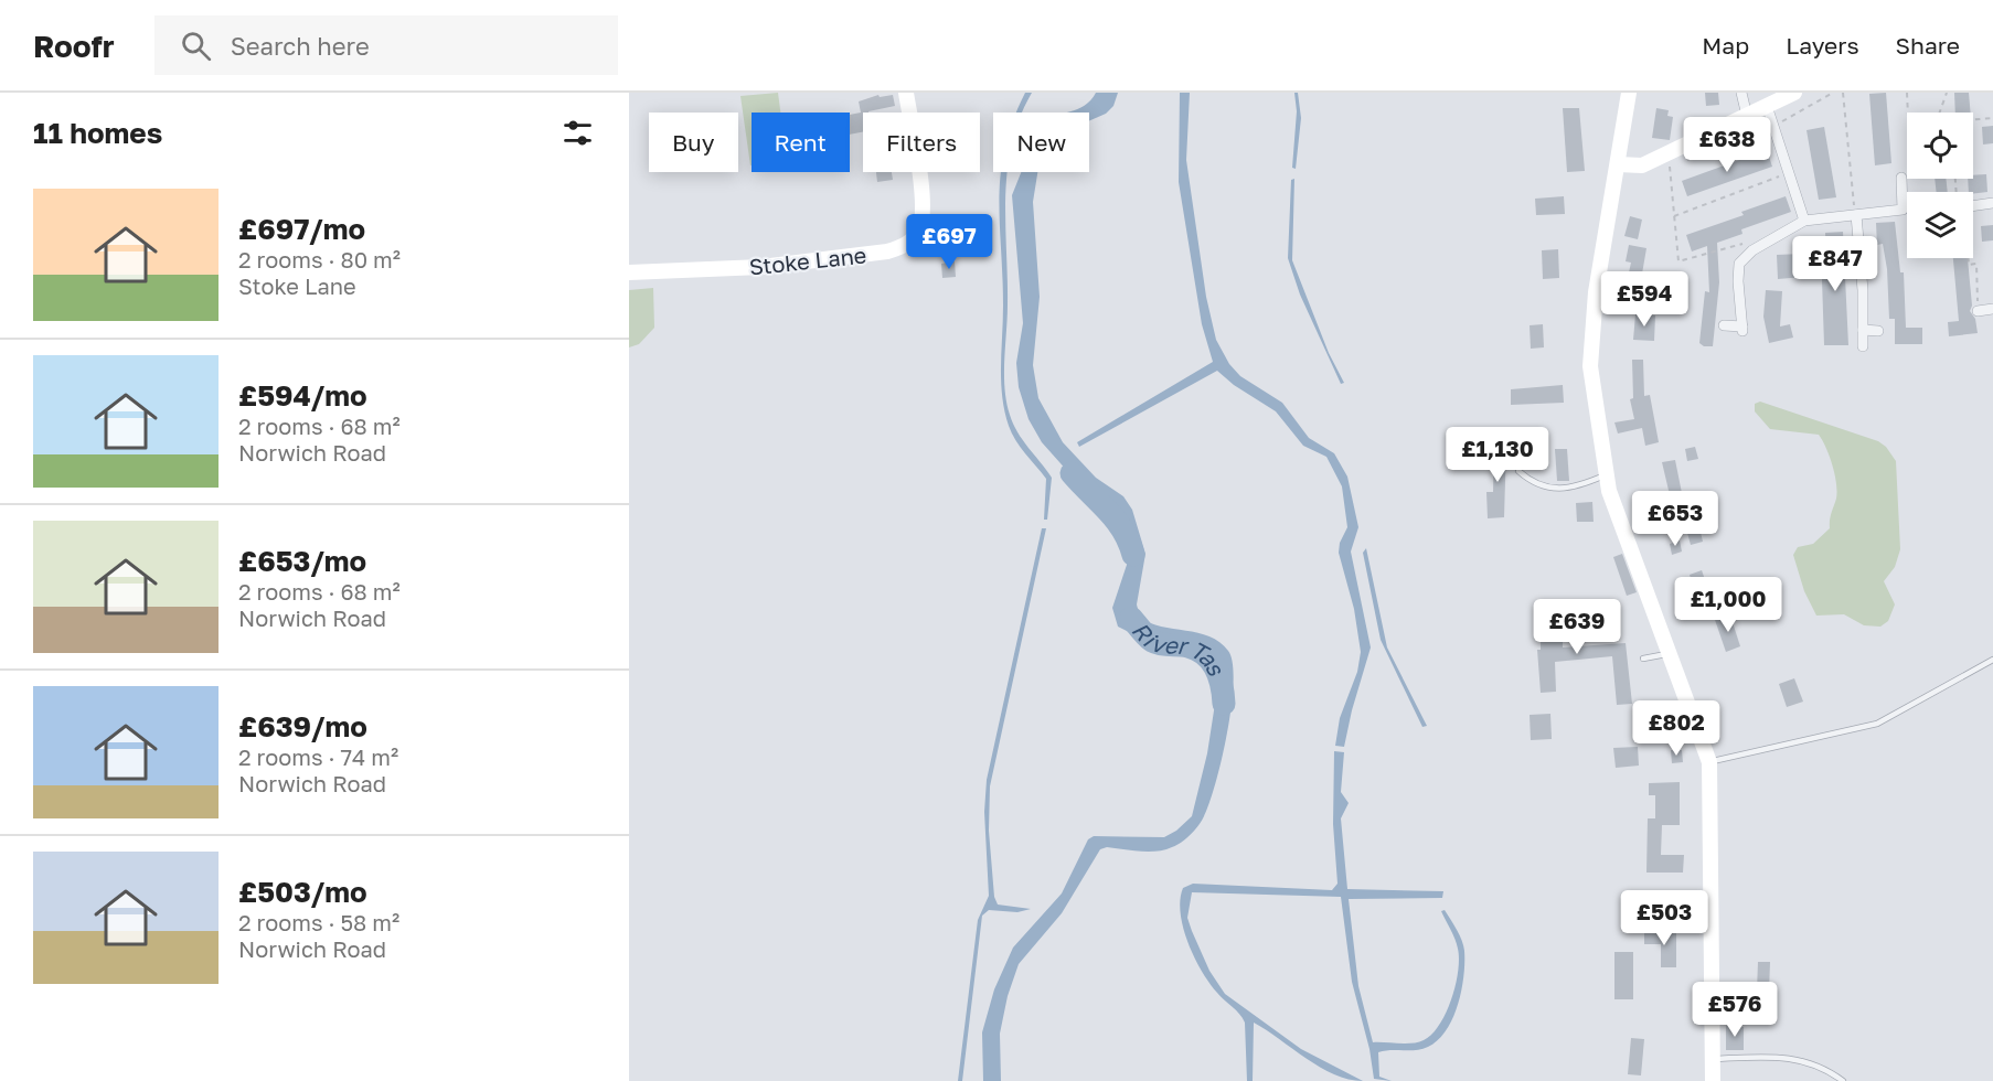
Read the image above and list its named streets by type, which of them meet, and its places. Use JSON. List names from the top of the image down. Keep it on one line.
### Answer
{"streets":{"street":["Stoke Lane"]},"water":["River Tas"],"page":{"header":"Roofr","search":"Search here","nav":["Map","Layers","Share"],"heading":"11 homes","chip":["Buy","Rent","Filters","New"],"price":["£638","£697","£847","£594","£1,130","£653","£1,000","£639","£802","£503","£576"],"list":[{"name":"£697/mo","note":"2 rooms · 80 m² · Stoke Lane"},{"name":"£594/mo","note":"2 rooms · 68 m² · Norwich Road"},{"name":"£653/mo","note":"2 rooms · 68 m² · Norwich Road"},{"name":"£639/mo","note":"2 rooms · 74 m² · Norwich Road"},{"name":"£503/mo","note":"2 rooms · 58 m² · Norwich Road"}]}}
